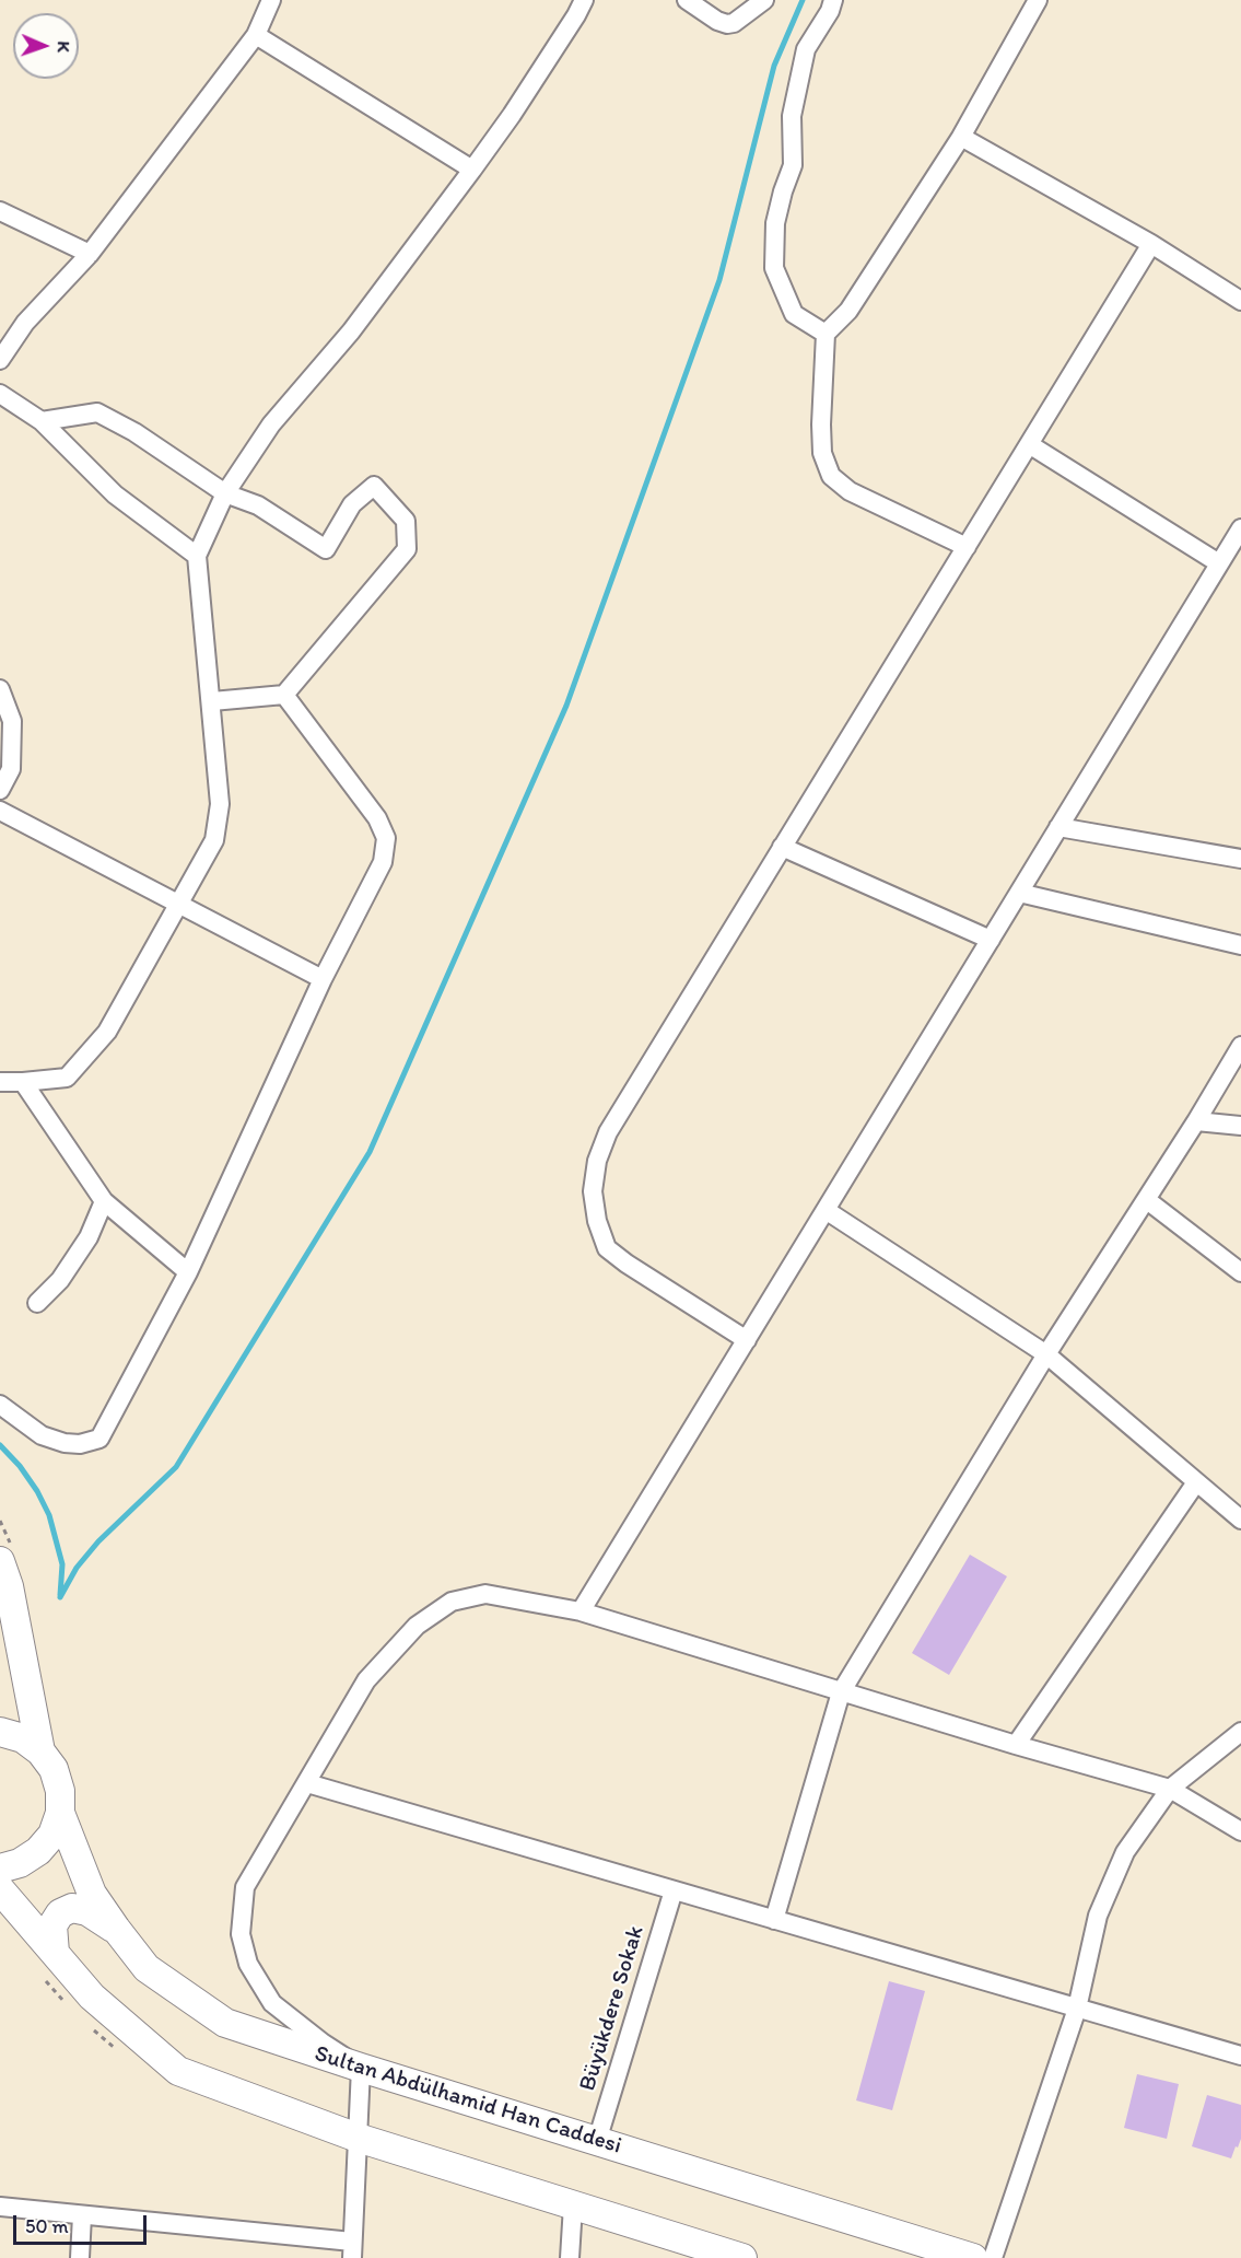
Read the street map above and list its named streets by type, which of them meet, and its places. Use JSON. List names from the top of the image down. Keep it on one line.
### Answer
{"streets":{"main road":["Sultan Abdülhamid Han Caddesi"],"street":["Büyükdere Sokak"]},"crossings":[["Büyükdere Sokak","Sultan Abdülhamid Han Caddesi"]],"scale_bar":"50 m","north":"right"}
